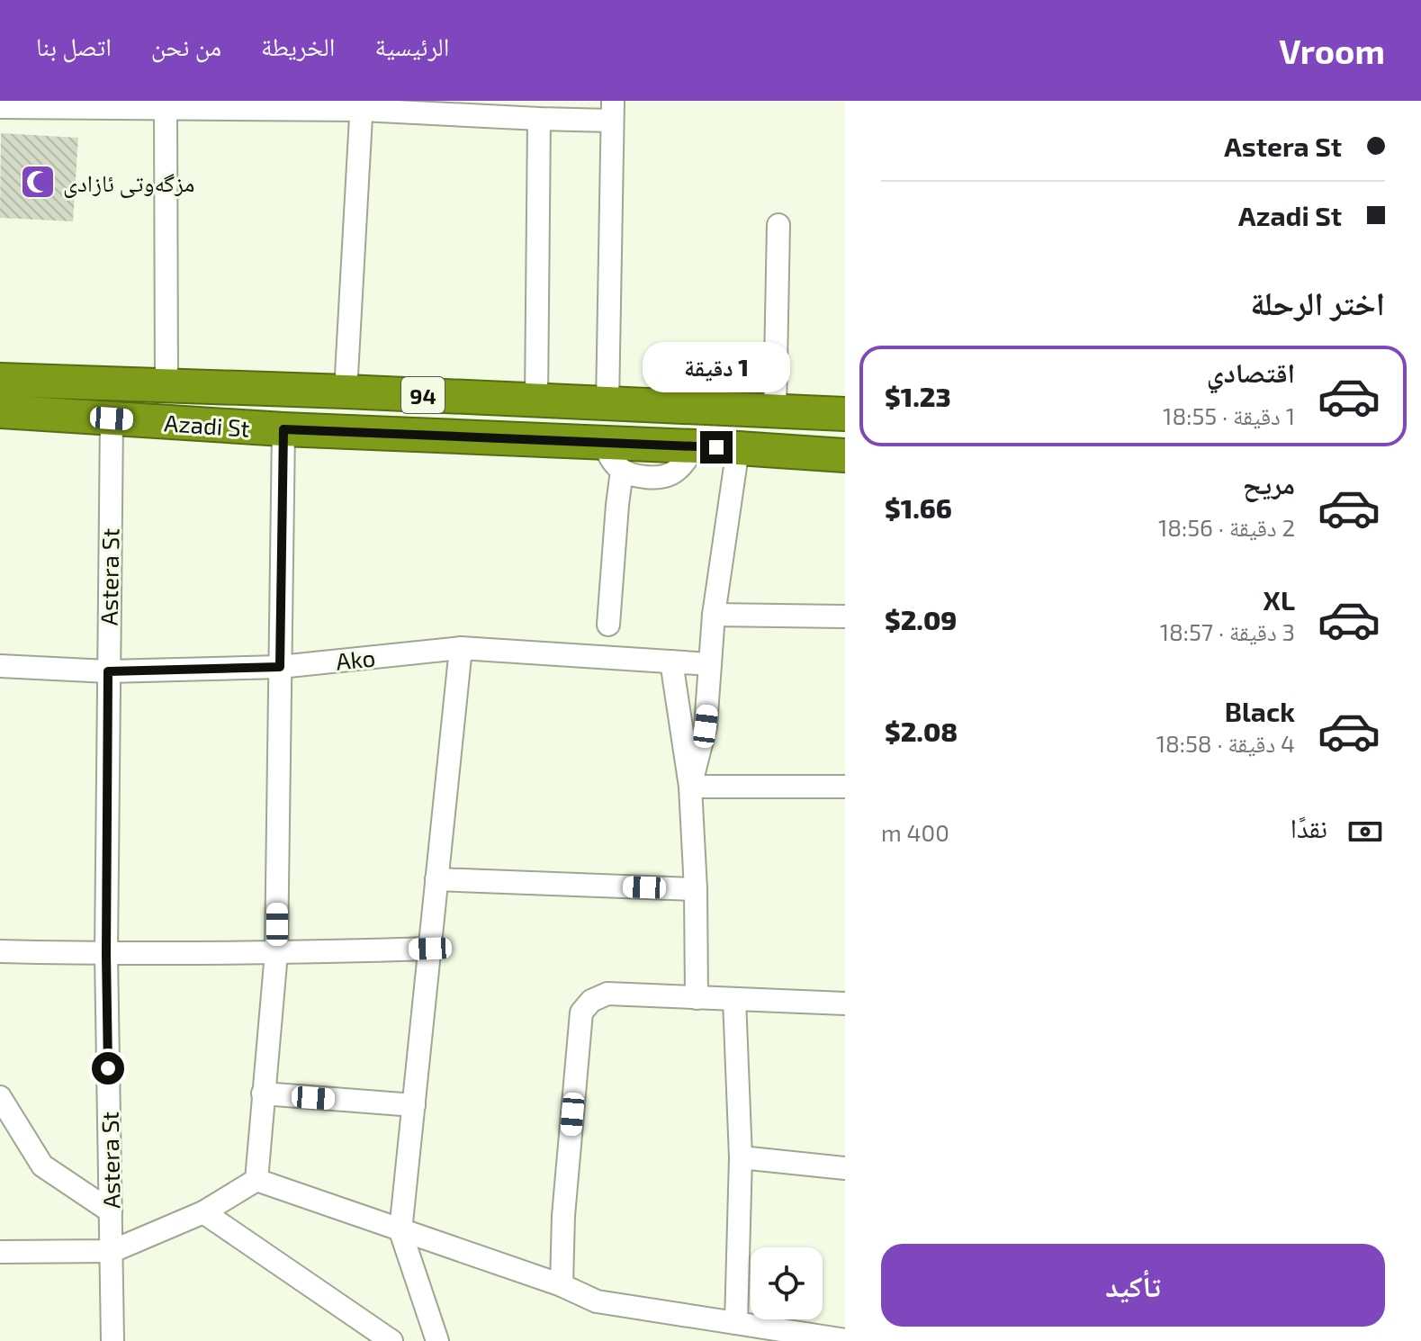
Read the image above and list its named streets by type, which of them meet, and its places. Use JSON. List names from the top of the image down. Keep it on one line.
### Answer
{"streets":{"highway":["94","Azadi St"],"street":["Astera St","Ako"]},"crossings":[["Azadi St","Astera St"],["Astera St","Ako"]],"places":{"mosque":["مزگەوتی ئازادی"]},"page":{"header":"Vroom","nav":["الرئيسية","الخريطة","من نحن","اتصل بنا"],"banner":["Astera St","Azadi St"],"heading":"اختر الرحلة","bubble":"1 دقيقة","list":[{"name":"اقتصادي","note":"1 دقيقة · 18:55","value":"$1.23"},{"name":"مريح","note":"2 دقيقة · 18:56","value":"$1.66"},{"name":"XL","note":"3 دقيقة · 18:57","value":"$2.09"},{"name":"Black","note":"4 دقيقة · 18:58","value":"$2.08"}],"pay":["نقدًا","400 m"],"buttons":"تأكيد"}}
